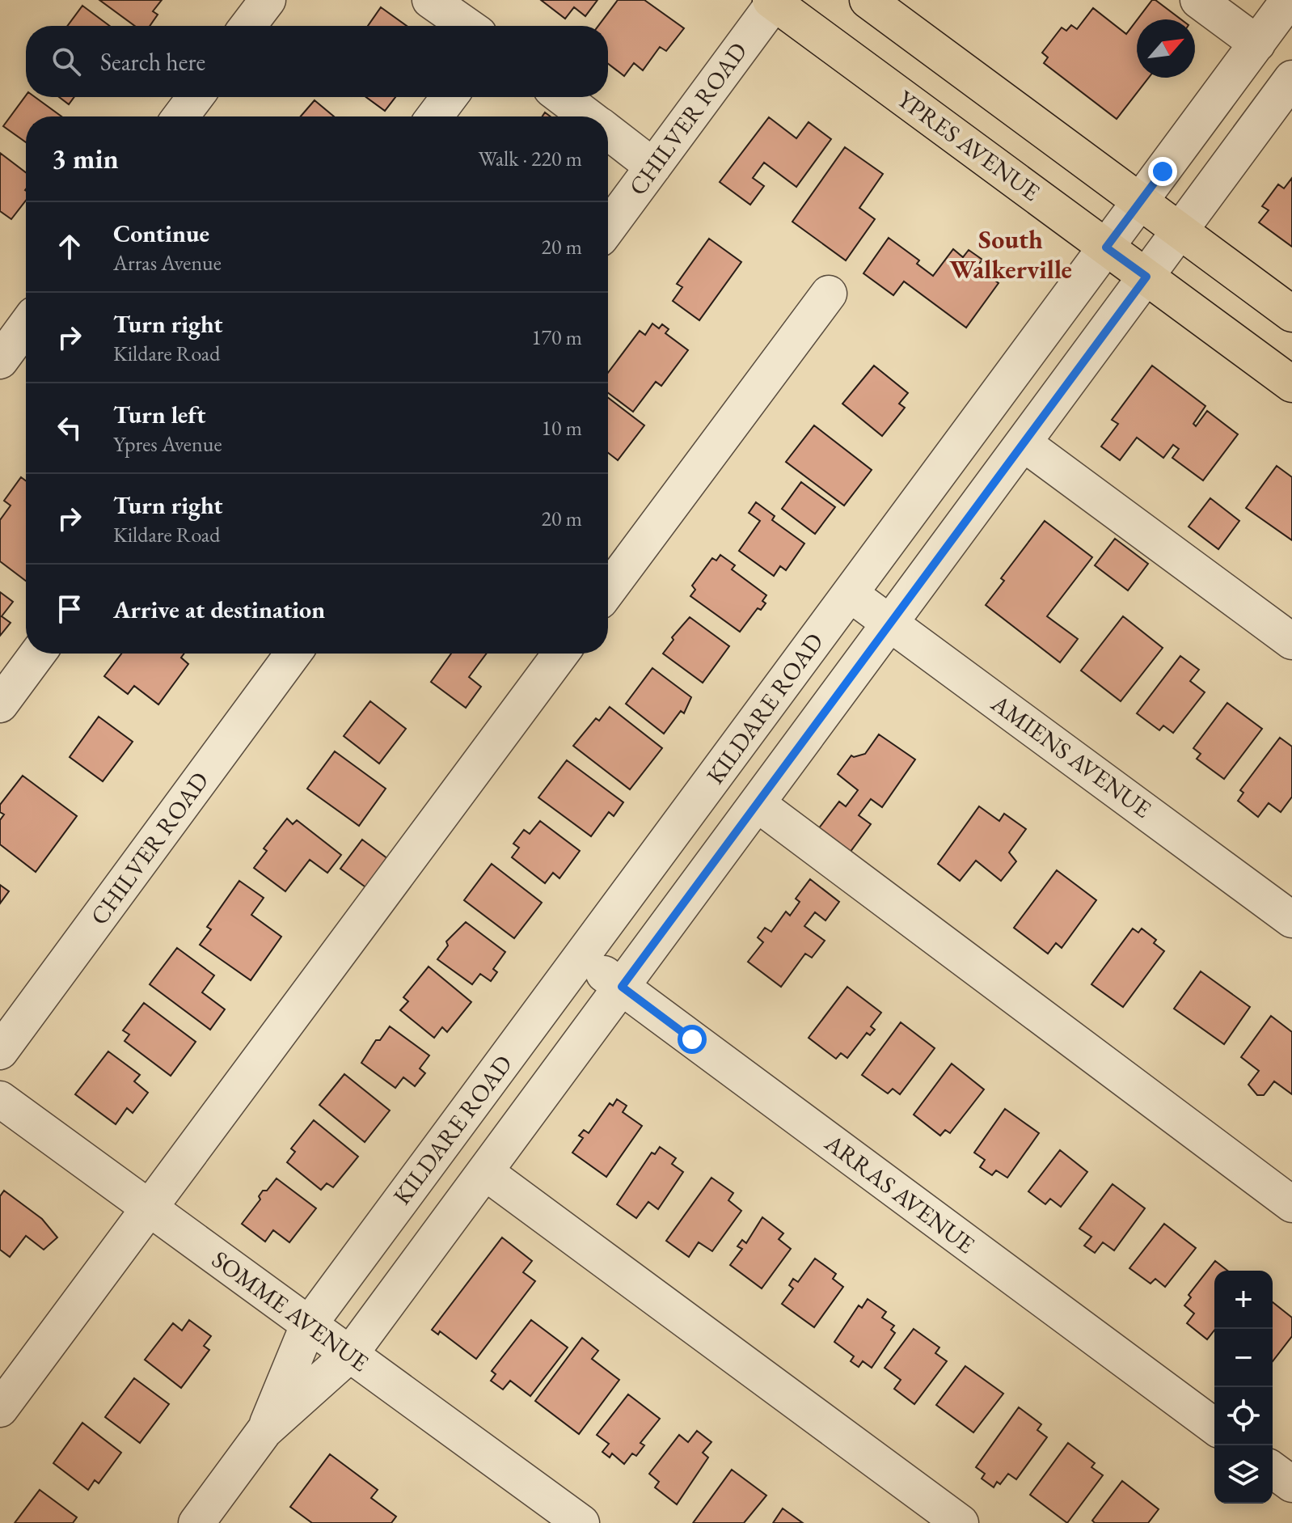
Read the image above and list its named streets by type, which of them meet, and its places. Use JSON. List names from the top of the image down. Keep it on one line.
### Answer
{"streets":{"main road":["YPRES AVENUE"],"street":["CHILVER ROAD","KILDARE ROAD","AMIENS AVENUE","ARRAS AVENUE","SOMME AVENUE"]},"crossings":[["CHILVER ROAD","YPRES AVENUE"],["YPRES AVENUE","KILDARE ROAD"],["KILDARE ROAD","AMIENS AVENUE"],["KILDARE ROAD","ARRAS AVENUE"],["KILDARE ROAD","SOMME AVENUE"]],"districts":["South Walkerville"],"north":"top right","page":{"search":"Search here","heading":["3 min","Walk · 220 m"],"list":[["Continue","Arras Avenue","20 m"],["Turn right","Kildare Road","170 m"],["Turn left","Ypres Avenue","10 m"],["Turn right","Kildare Road","20 m"],"Arrive at destination"],"map_buttons":["+","−"]}}
